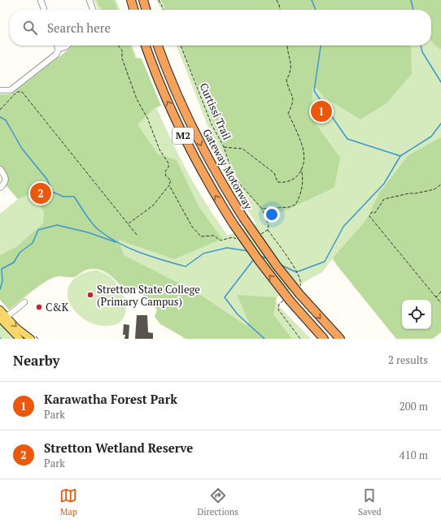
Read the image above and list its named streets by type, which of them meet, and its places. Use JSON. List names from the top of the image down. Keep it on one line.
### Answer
{"streets":{"highway":["M2","Gateway Motorway"],"path":["Curtissi Trail"]},"places":["Stretton State College (Primary Campus)","C&K"],"page":{"search":"Search here","pins":["1","2"],"heading":["Nearby","2 results"],"list":[{"mark":"1","name":"Karawatha Forest Park","note":"Park","value":"200 m"},{"mark":"2","name":"Stretton Wetland Reserve","note":"Park","value":"410 m"}],"nav":["Map","Directions","Saved"]}}
